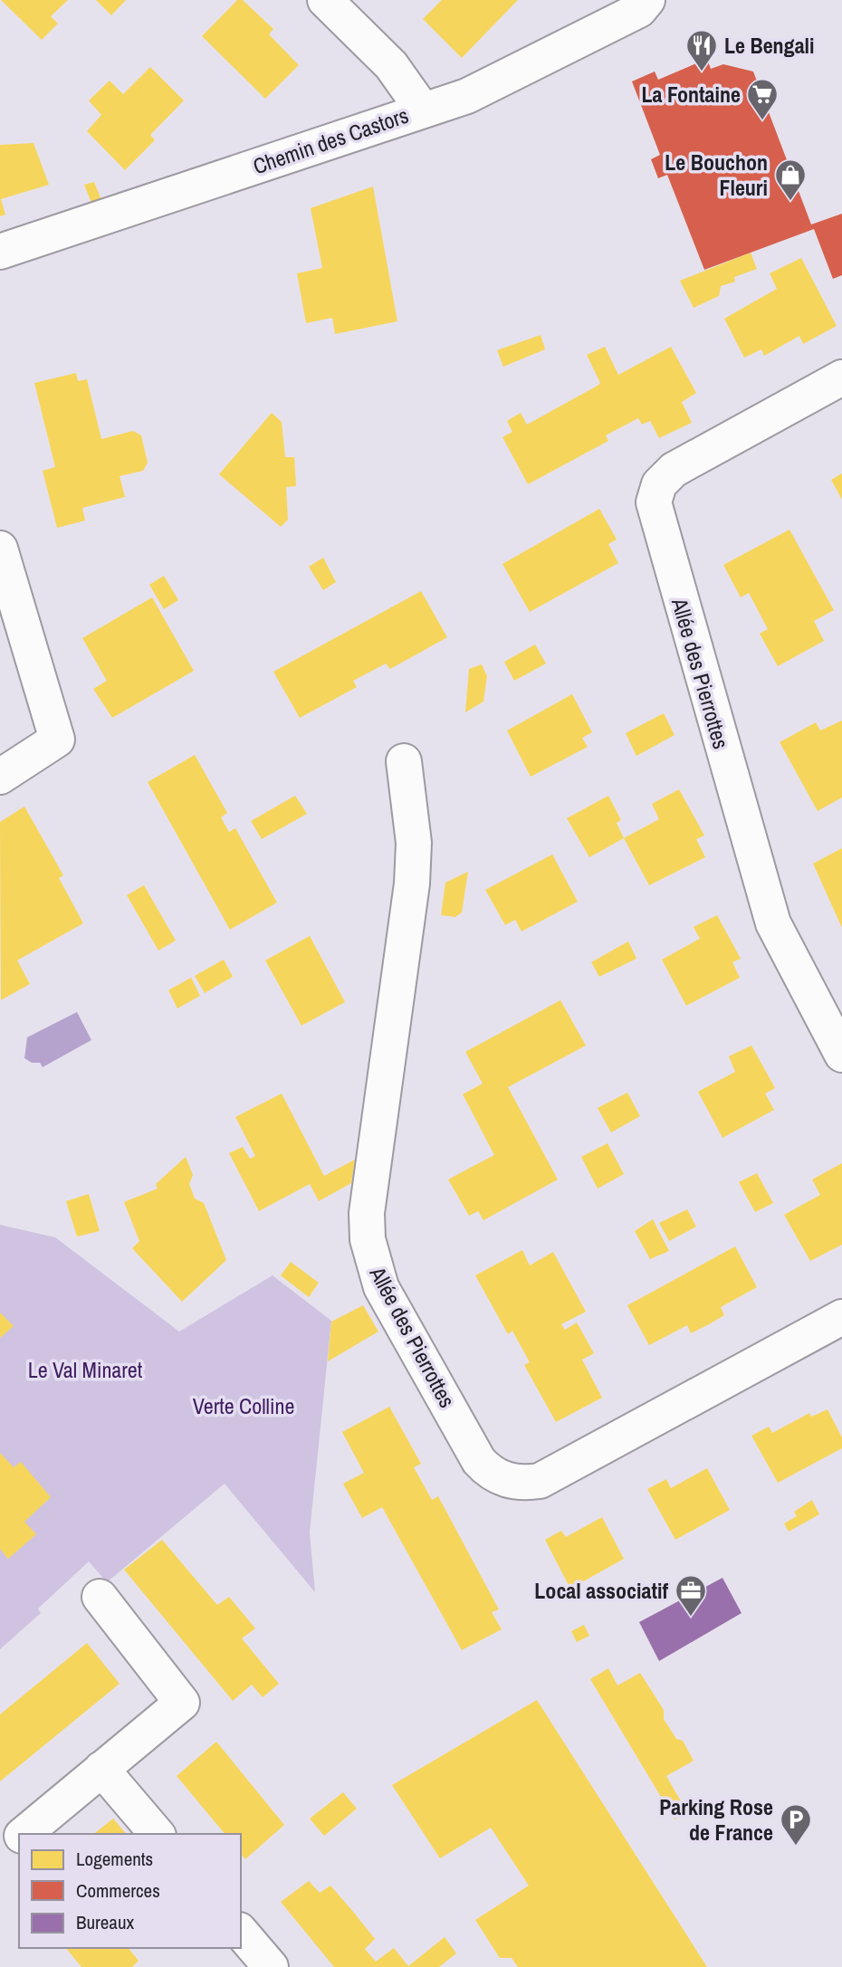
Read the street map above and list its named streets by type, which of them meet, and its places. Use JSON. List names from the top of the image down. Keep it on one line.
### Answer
{"streets":{"street":["Chemin des Castors","Allée des Pierrottes"]},"parks":["Le Val Minaret","Verte Colline"],"places":{"restaurant":["Le Bengali"],"supermarket":["La Fontaine"],"shop":["Le Bouchon Fleuri"],"office":["Local associatif"],"parking":["Parking Rose de France"]},"legend":["Logements","Commerces","Bureaux"]}
